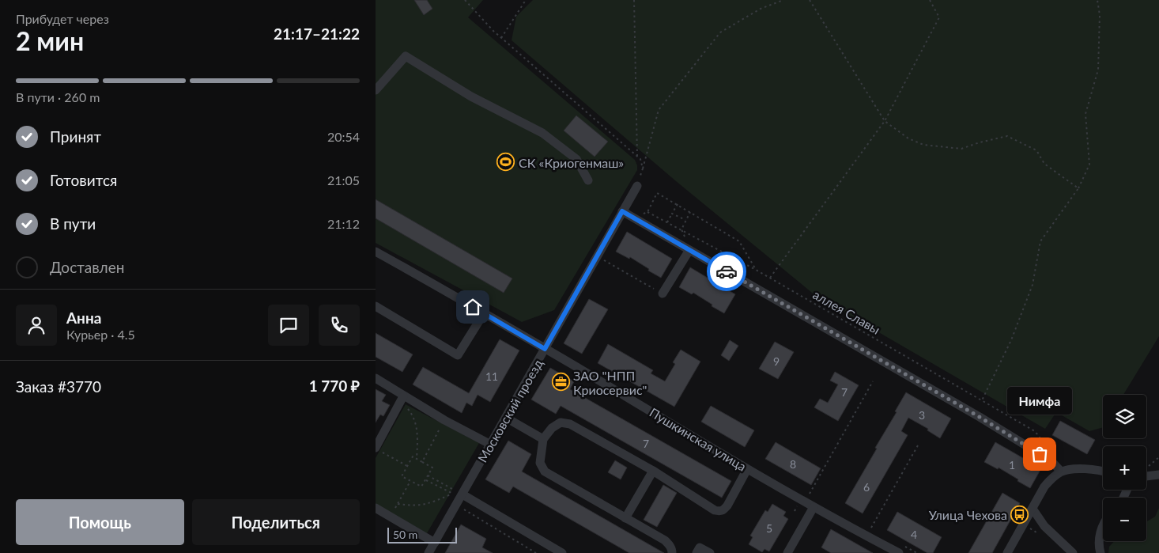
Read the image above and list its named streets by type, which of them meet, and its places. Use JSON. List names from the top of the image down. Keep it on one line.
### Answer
{"streets":{"street":["Московский проезд","Пушкинская улица"],"path":["аллея Славы"]},"crossings":[["Московский проезд","Пушкинская улица"]],"places":{"sports":["СК «Криогенмаш»"],"office":["ЗАО \"НПП Криосервис\""],"other":["Нимфа"],"bus stop":["Улица Чехова"]},"house_numbers":["9","11","7","3","7","8","1","6","5","4"],"scale_bar":"50 m","page":{"heading":["2 мин","Прибудет через","21:17–21:22"],"panel":["Анна","Курьер · 4.5","Заказ #3770","1 770 ₽"],"bar":"В пути · 260 m","list":[["Принят","20:54"],["Готовится","21:05"],["В пути","21:12"],"Доставлен"],"bubble":"Нимфа","map_buttons":["+","−"],"buttons":["Помощь","Поделиться"],"scale":"50 m"}}
